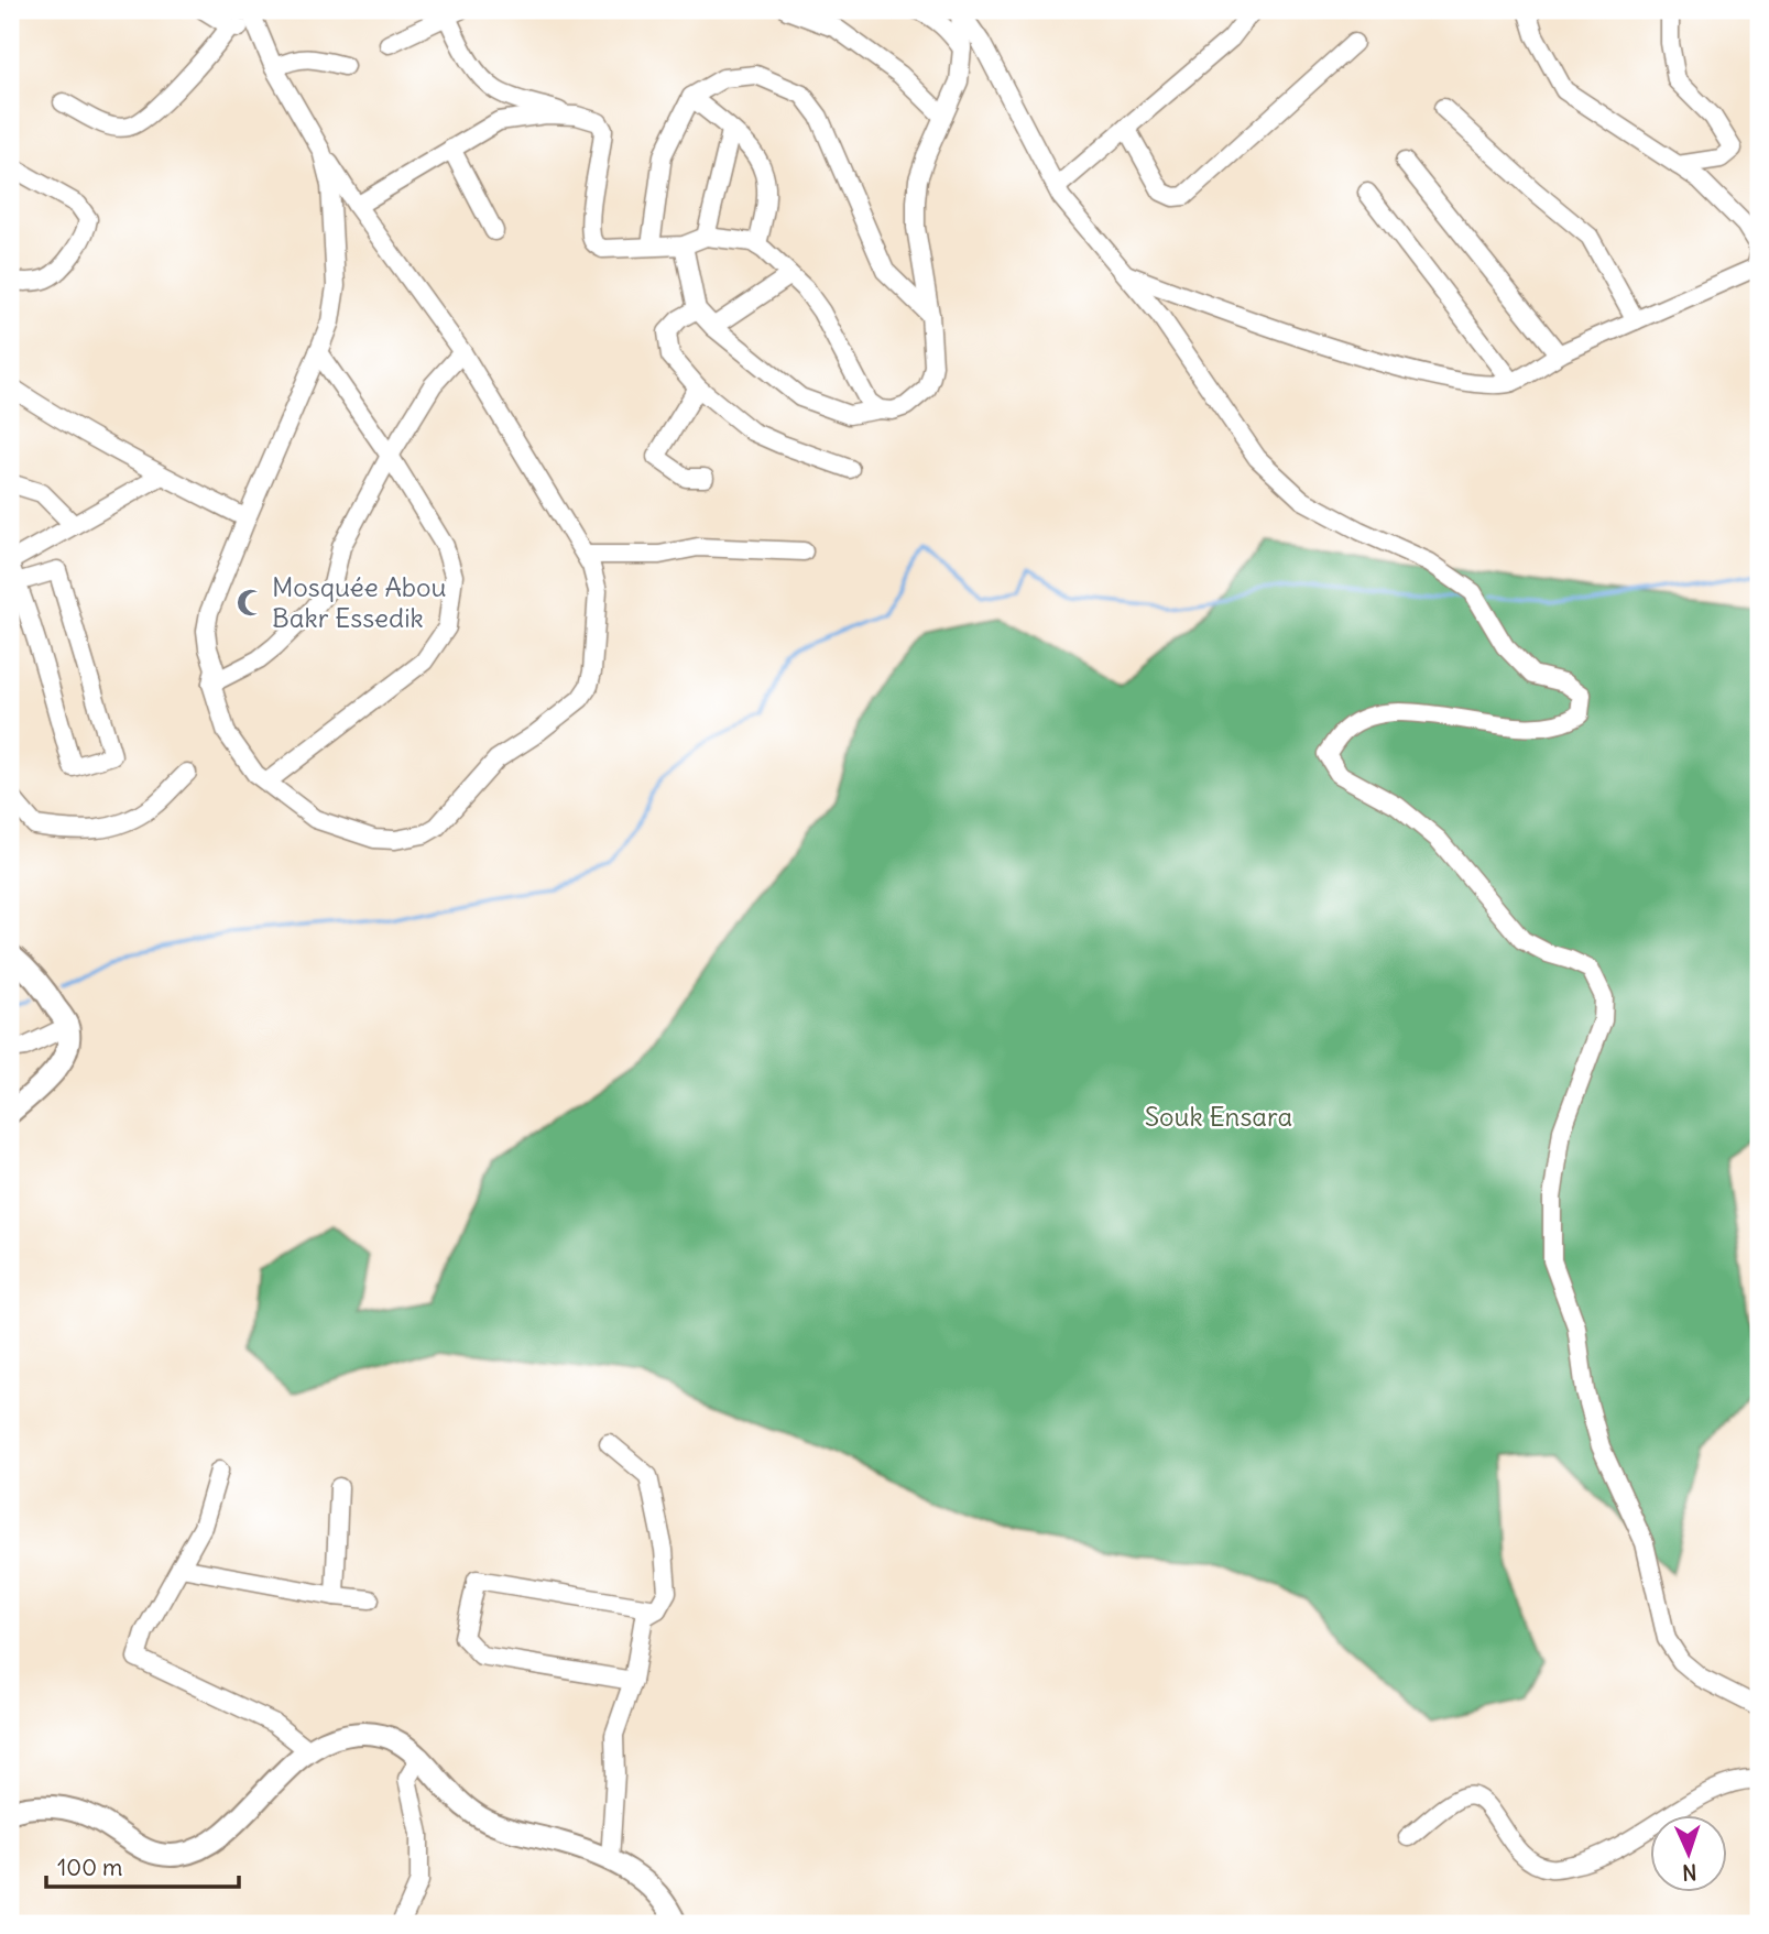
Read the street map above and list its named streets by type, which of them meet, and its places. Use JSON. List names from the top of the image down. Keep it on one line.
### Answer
{"parks":["Souk Ensara"],"places":{"mosque":["Mosquée Abou Bakr Essedik"]},"scale_bar":"100 m","north":"bottom"}
